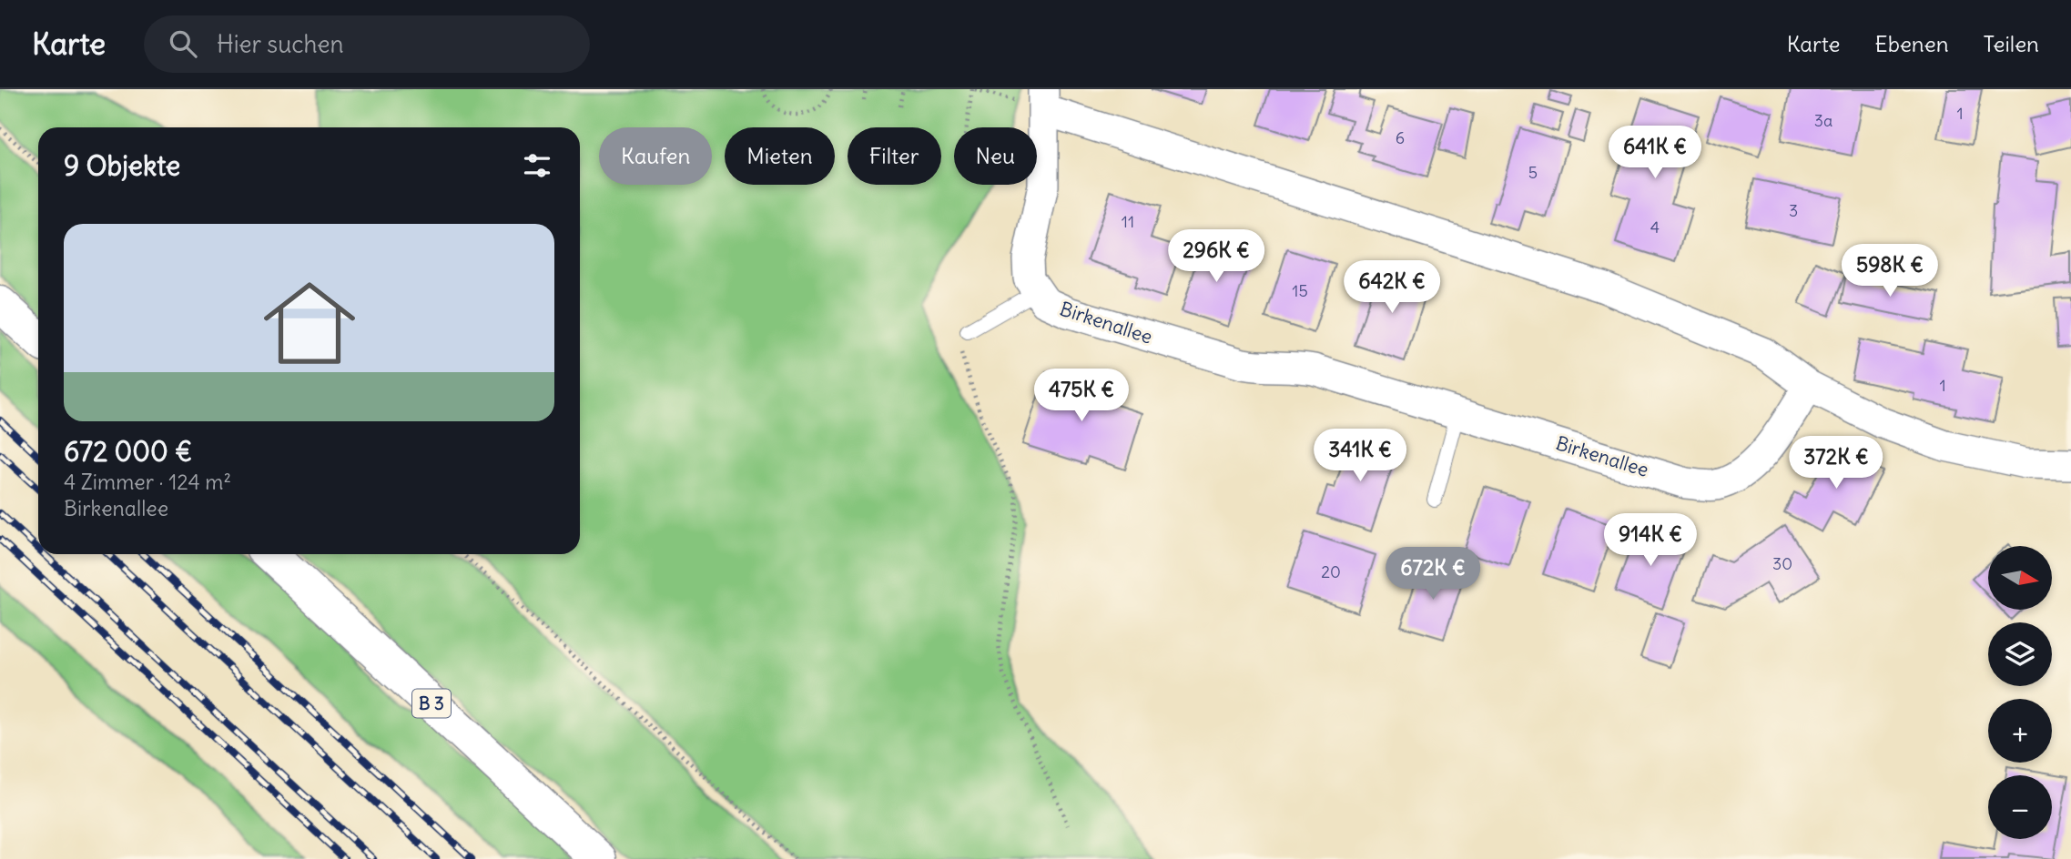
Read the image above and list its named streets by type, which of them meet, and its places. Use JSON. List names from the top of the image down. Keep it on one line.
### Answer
{"streets":{"main road":["B 3"],"street":["Birkenallee"]},"house_numbers":["1","3a","6","5","3","11","4","15","1","30","20"],"north":"right","page":{"header":"Karte","search":"Hier suchen","nav":["Karte","Ebenen","Teilen"],"price":["641K €","296K €","598K €","642K €","475K €","341K €","372K €","914K €","672K €"],"chip":["Kaufen","Mieten","Filter","Neu"],"heading":"9 Objekte","list":[{"name":"672 000 €","note":"4 Zimmer · 124 m² · Birkenallee"}],"map_buttons":["+","−"]}}
